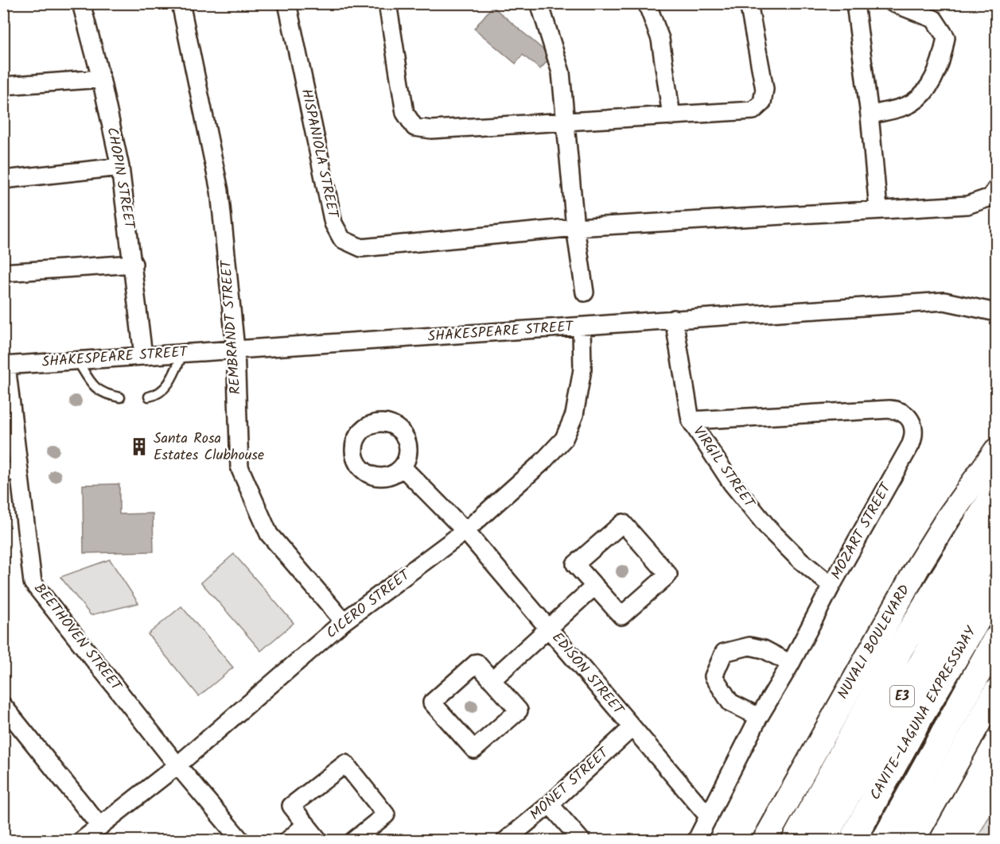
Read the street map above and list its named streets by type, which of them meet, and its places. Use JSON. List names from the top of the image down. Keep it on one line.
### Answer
{"streets":{"highway":["E3","CAVITE–LAGUNA EXPRESSWAY"],"main road":["NUVALI BOULEVARD"],"street":["HISPANIOLA STREET","CHOPIN STREET","REMBRANDT STREET","SHAKESPEARE STREET","VIRGIL STREET","MOZART STREET","CICERO STREET","BEETHOVEN STREET","EDISON STREET","MONET STREET"]},"crossings":[["CHOPIN STREET","SHAKESPEARE STREET"],["REMBRANDT STREET","SHAKESPEARE STREET"],["REMBRANDT STREET","CICERO STREET"],["SHAKESPEARE STREET","VIRGIL STREET"],["SHAKESPEARE STREET","CICERO STREET"],["SHAKESPEARE STREET","BEETHOVEN STREET"],["VIRGIL STREET","MOZART STREET"],["MOZART STREET","EDISON STREET"],["CICERO STREET","BEETHOVEN STREET"],["CICERO STREET","EDISON STREET"],["EDISON STREET","MONET STREET"]],"places":{"building":["Santa Rosa Estates Clubhouse"]}}
